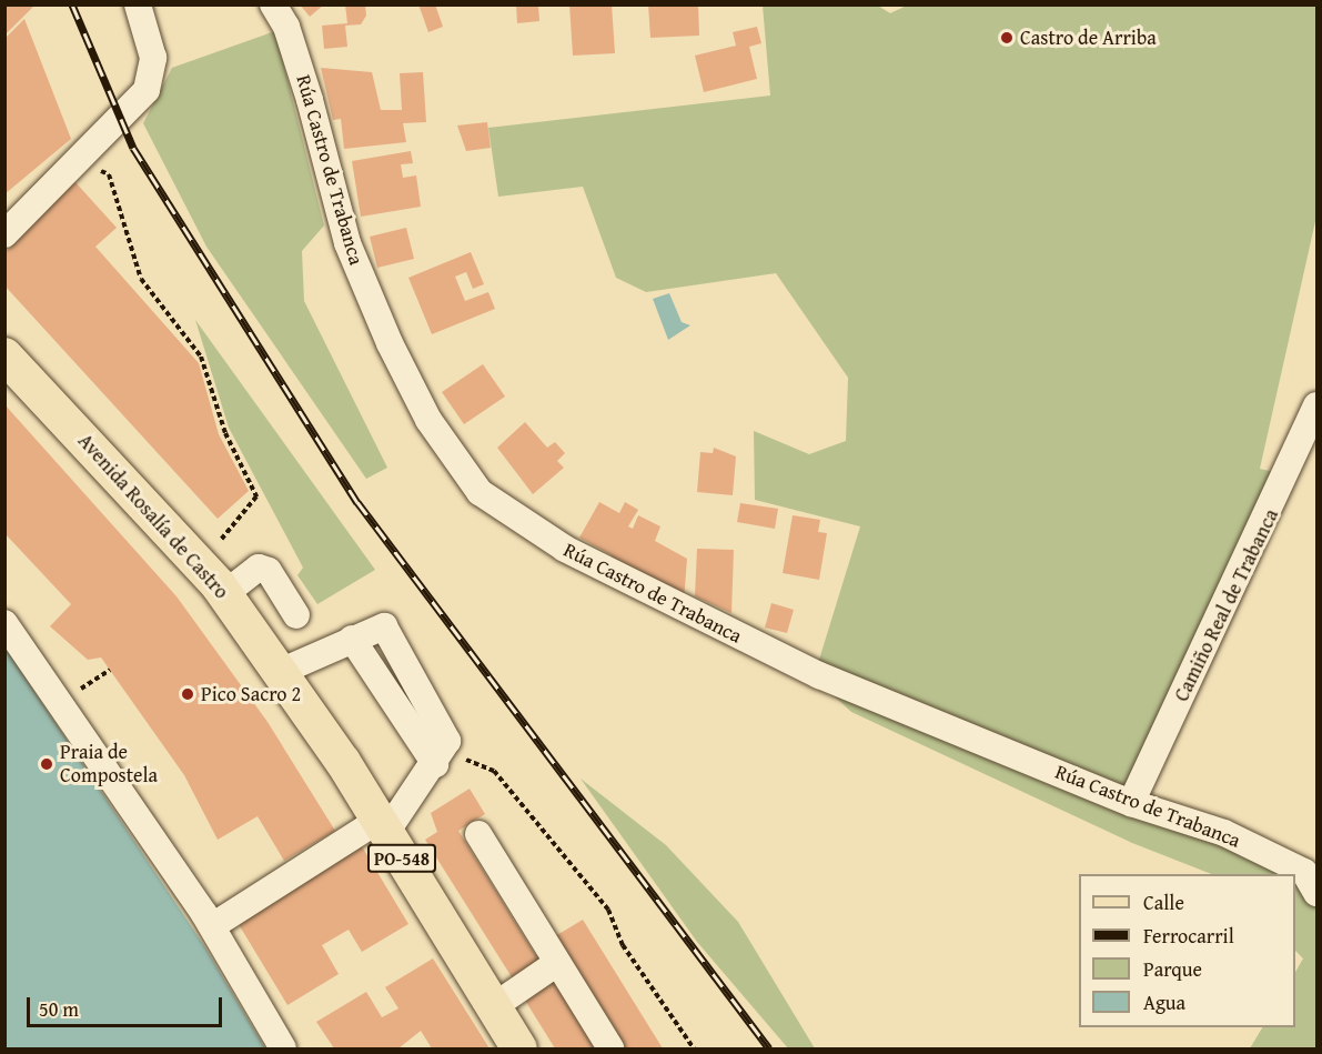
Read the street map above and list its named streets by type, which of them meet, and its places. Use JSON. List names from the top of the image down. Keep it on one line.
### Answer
{"streets":{"main road":["Avenida Rosalía de Castro","PO-548"],"street":["Rúa Castro de Trabanca","Camiño Real de Trabanca"]},"crossings":[["Rúa Castro de Trabanca","Camiño Real de Trabanca"]],"places":["Castro de Arriba","Pico Sacro 2","Praia de Compostela"],"legend":["Calle","Ferrocarril","Parque","Agua"],"scale_bar":"50 m"}
